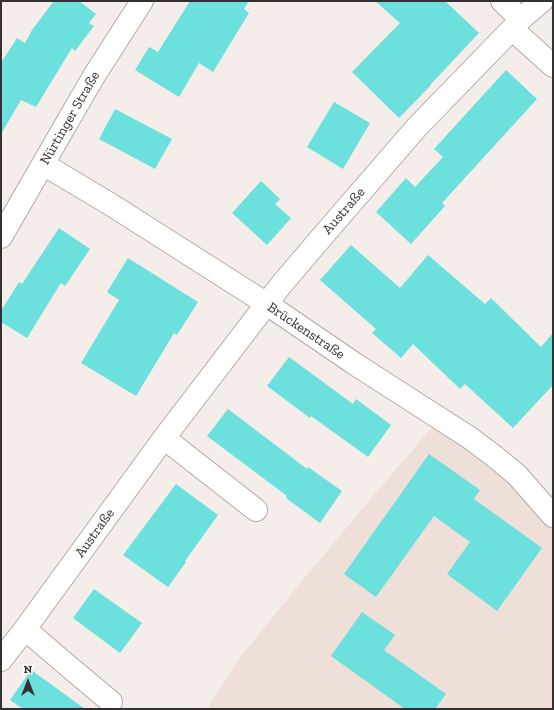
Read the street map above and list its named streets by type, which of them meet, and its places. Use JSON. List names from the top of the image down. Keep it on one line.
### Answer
{"streets":{"street":["Nürtinger Straße","Austraße","Brückenstraße"]},"crossings":[["Nürtinger Straße","Brückenstraße"],["Austraße","Brückenstraße"]],"north":"top"}
